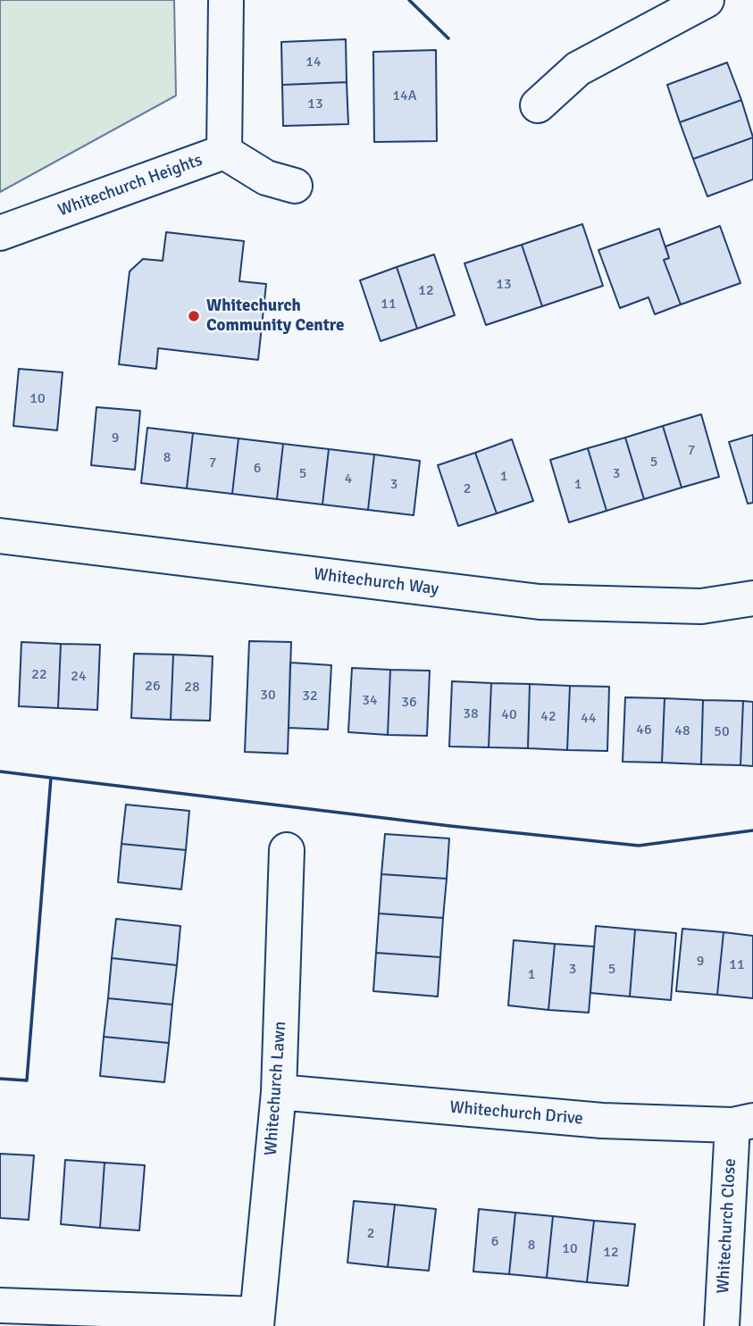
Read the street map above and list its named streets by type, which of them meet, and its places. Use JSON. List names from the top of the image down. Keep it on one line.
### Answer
{"streets":{"street":["Whitechurch Heights","Whitechurch Way","Whitechurch Lawn","Whitechurch Drive","Whitechurch Close"]},"crossings":[["Whitechurch Lawn","Whitechurch Drive"],["Whitechurch Drive","Whitechurch Close"]],"places":["Whitechurch Community Centre"],"house_numbers":["14","14A","13","13","12","11","10","9","7","8","5","7","6","5","3","1","4","3","1","2","22","24","26","28","30","32","34","36","38","40","42","44","46","48","50","9","11","3","5","1","2","6","8","10","12"]}
